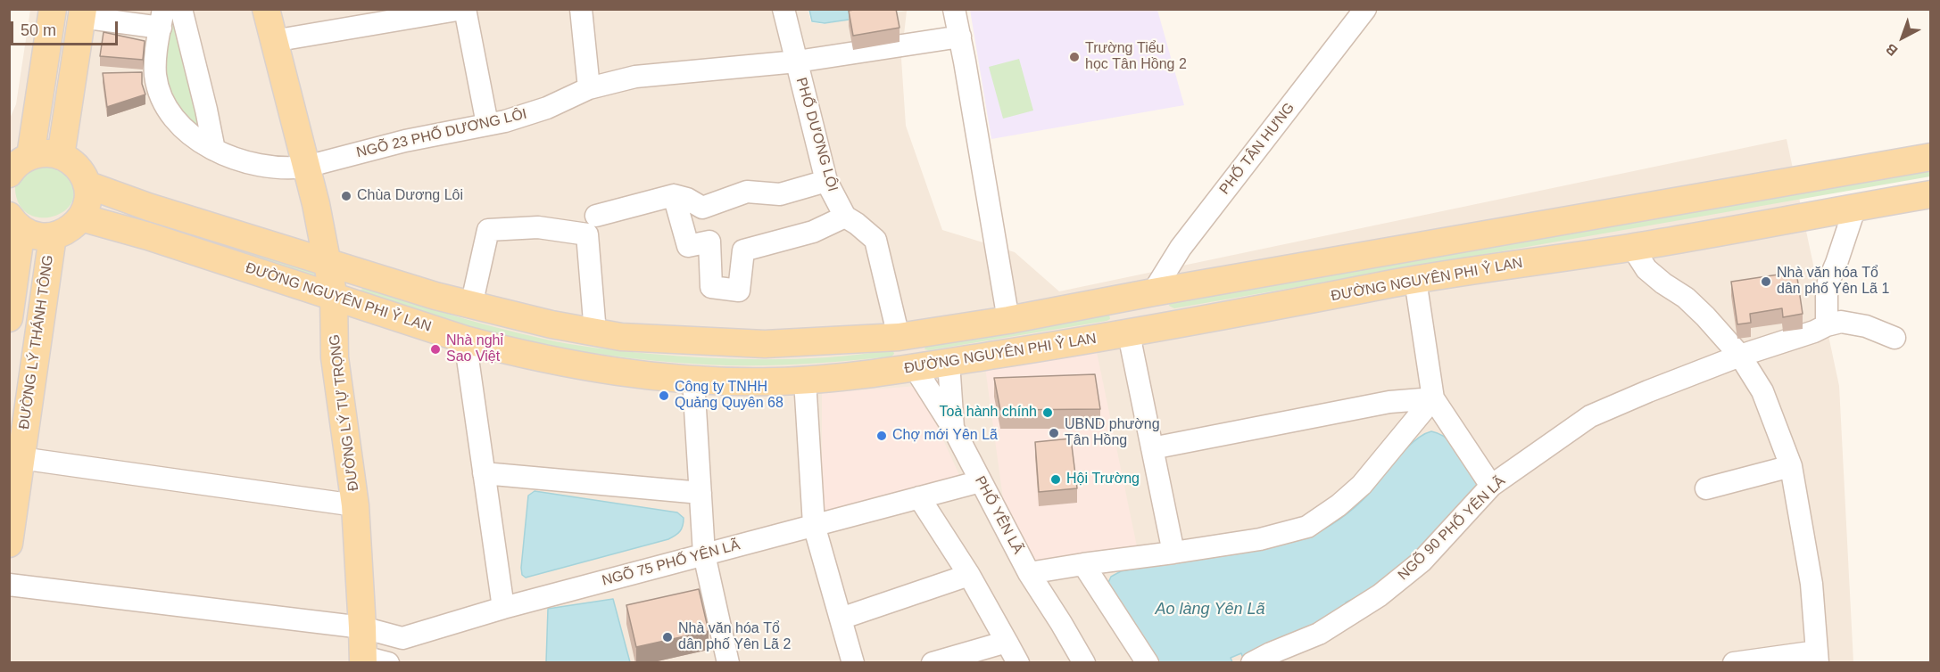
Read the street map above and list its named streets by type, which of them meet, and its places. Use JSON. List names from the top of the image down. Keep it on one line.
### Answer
{"streets":{"main road":["ĐƯỜNG NGUYÊN PHI Ỷ LAN","ĐƯỜNG LÝ THÁNH TÔNG","ĐƯỜNG LÝ TỰ TRỌNG"],"street":["NGÕ 23 PHỐ DƯƠNG LÔI","PHỐ DƯƠNG LÔI","PHỐ TÂN HƯNG","PHỐ YÊN LÃ","NGÕ 90 PHỐ YÊN LÃ","NGÕ 75 PHỐ YÊN LÃ"]},"crossings":[["NGÕ 23 PHỐ DƯƠNG LÔI","PHỐ DƯƠNG LÔI"],["NGÕ 23 PHỐ DƯƠNG LÔI","ĐƯỜNG LÝ TỰ TRỌNG"],["PHỐ DƯƠNG LÔI","ĐƯỜNG NGUYÊN PHI Ỷ LAN"],["PHỐ TÂN HƯNG","ĐƯỜNG NGUYÊN PHI Ỷ LAN"],["ĐƯỜNG NGUYÊN PHI Ỷ LAN","ĐƯỜNG LÝ TỰ TRỌNG"],["ĐƯỜNG NGUYÊN PHI Ỷ LAN","PHỐ YÊN LÃ"],["ĐƯỜNG LÝ TỰ TRỌNG","NGÕ 75 PHỐ YÊN LÃ"],["PHỐ YÊN LÃ","NGÕ 75 PHỐ YÊN LÃ"]],"water":["Ao làng Yên Lã"],"places":["Trường Tiểu học Tân Hồng 2","Chùa Dương Lôi","Nhà văn hóa Tổ dân phố Yên Lã 1","Nhà nghỉ Sao Việt","Công ty TNHH Quảng Quyên 68","Toà hành chính","UBND phường Tân Hồng","Chợ mới Yên Lã","Hội Trường","Nhà văn hóa Tổ dân phố Yên Lã 2"],"scale_bar":"50 m","north":"bottom left"}
